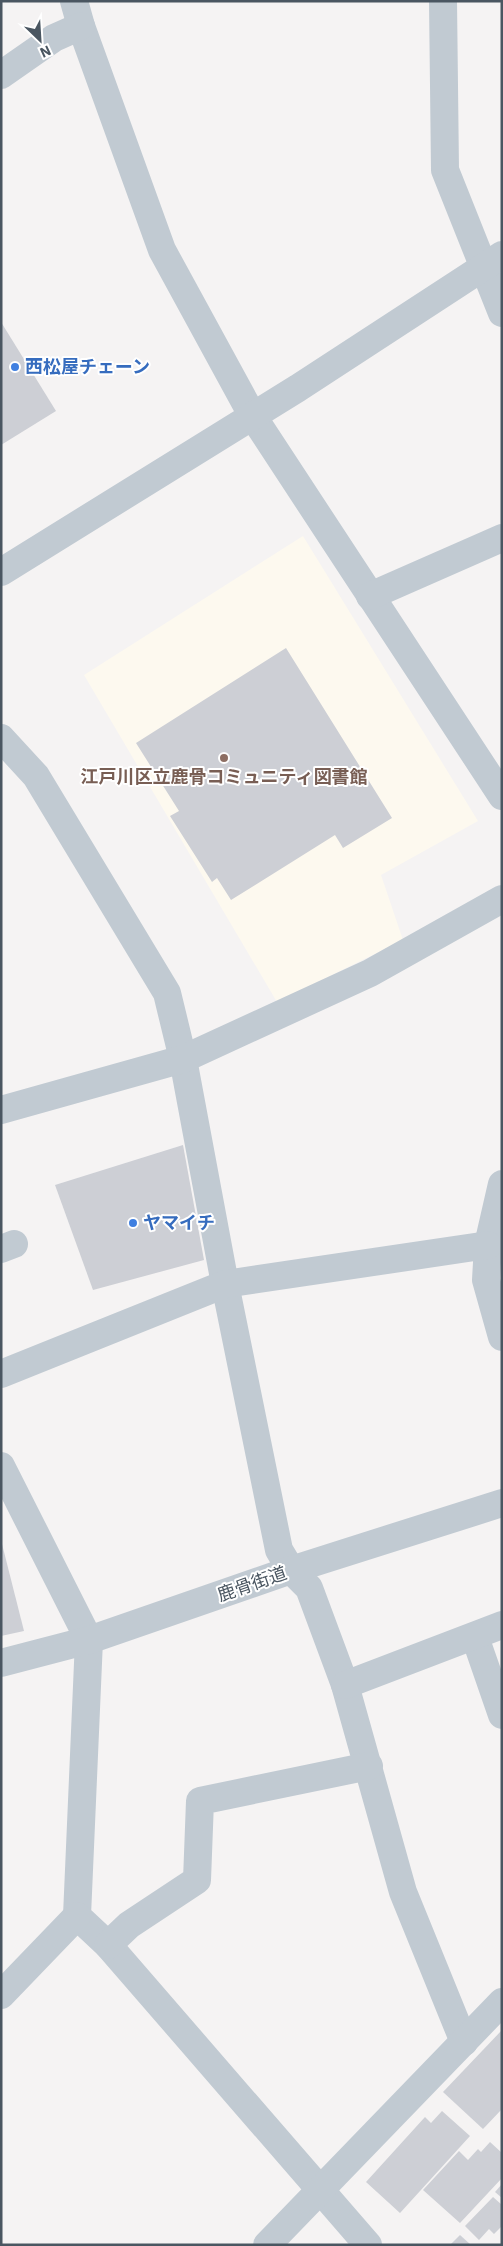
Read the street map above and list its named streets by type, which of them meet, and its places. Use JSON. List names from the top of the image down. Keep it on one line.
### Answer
{"streets":{"street":["鹿骨街道"]},"places":["西松屋チェーン","江戸川区立鹿骨コミュニティ図書館","ヤマイチ"],"north":"bottom right"}
